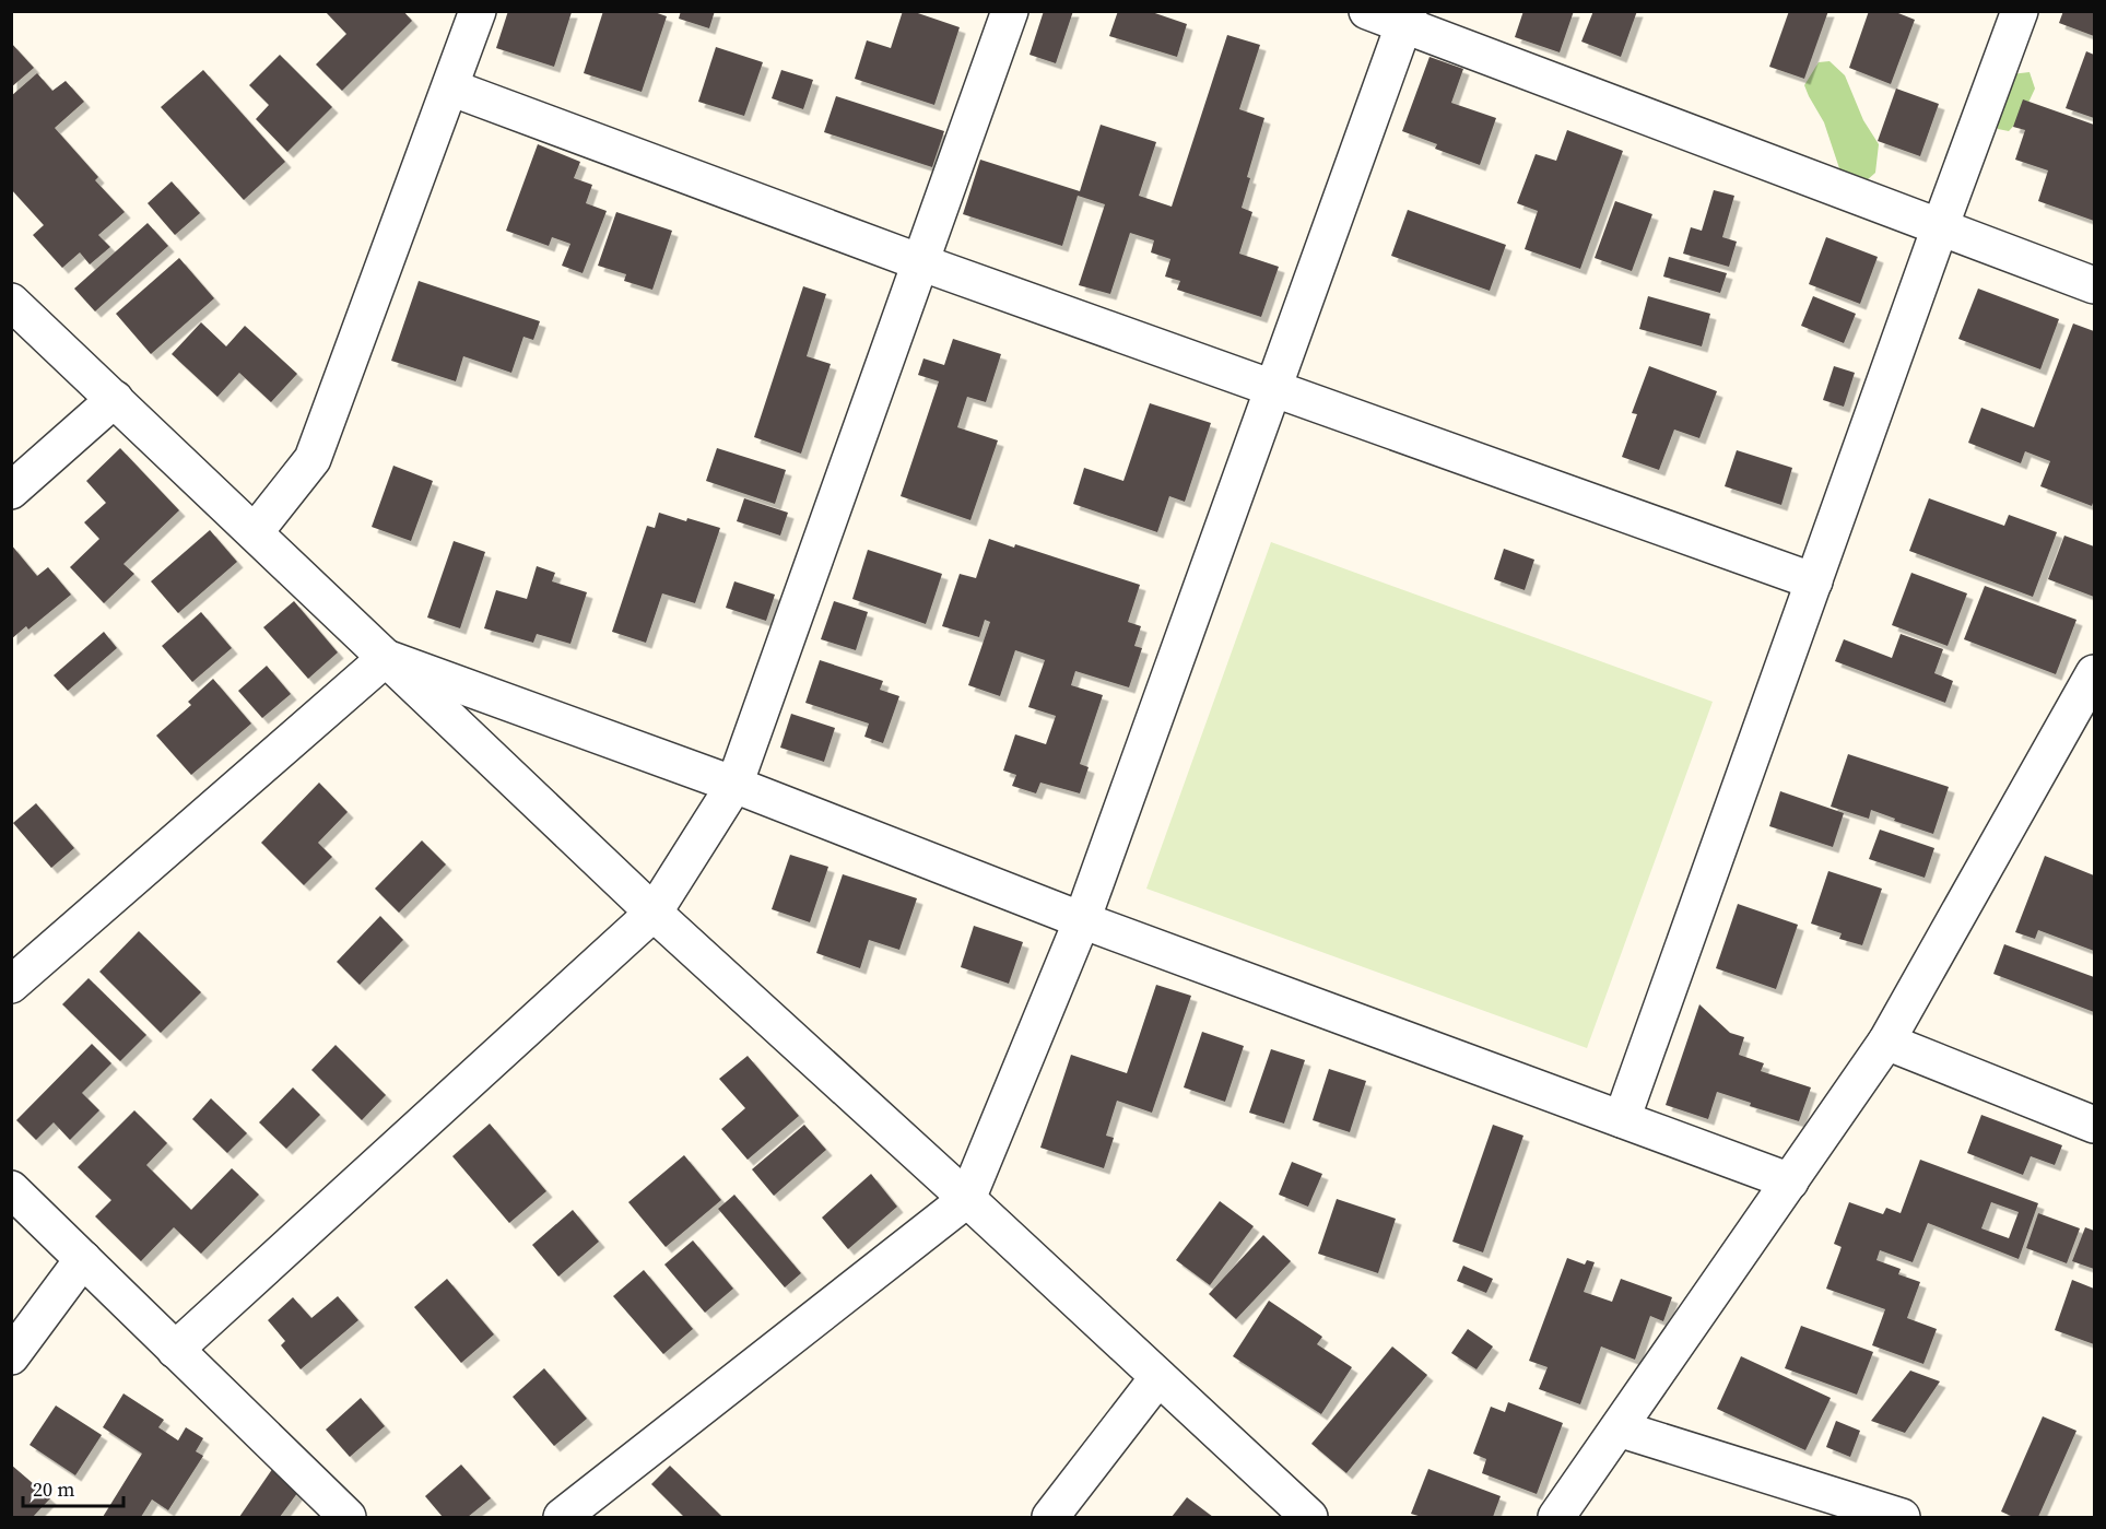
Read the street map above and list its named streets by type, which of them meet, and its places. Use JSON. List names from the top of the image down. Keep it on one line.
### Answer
{"scale_bar":"20 m"}
